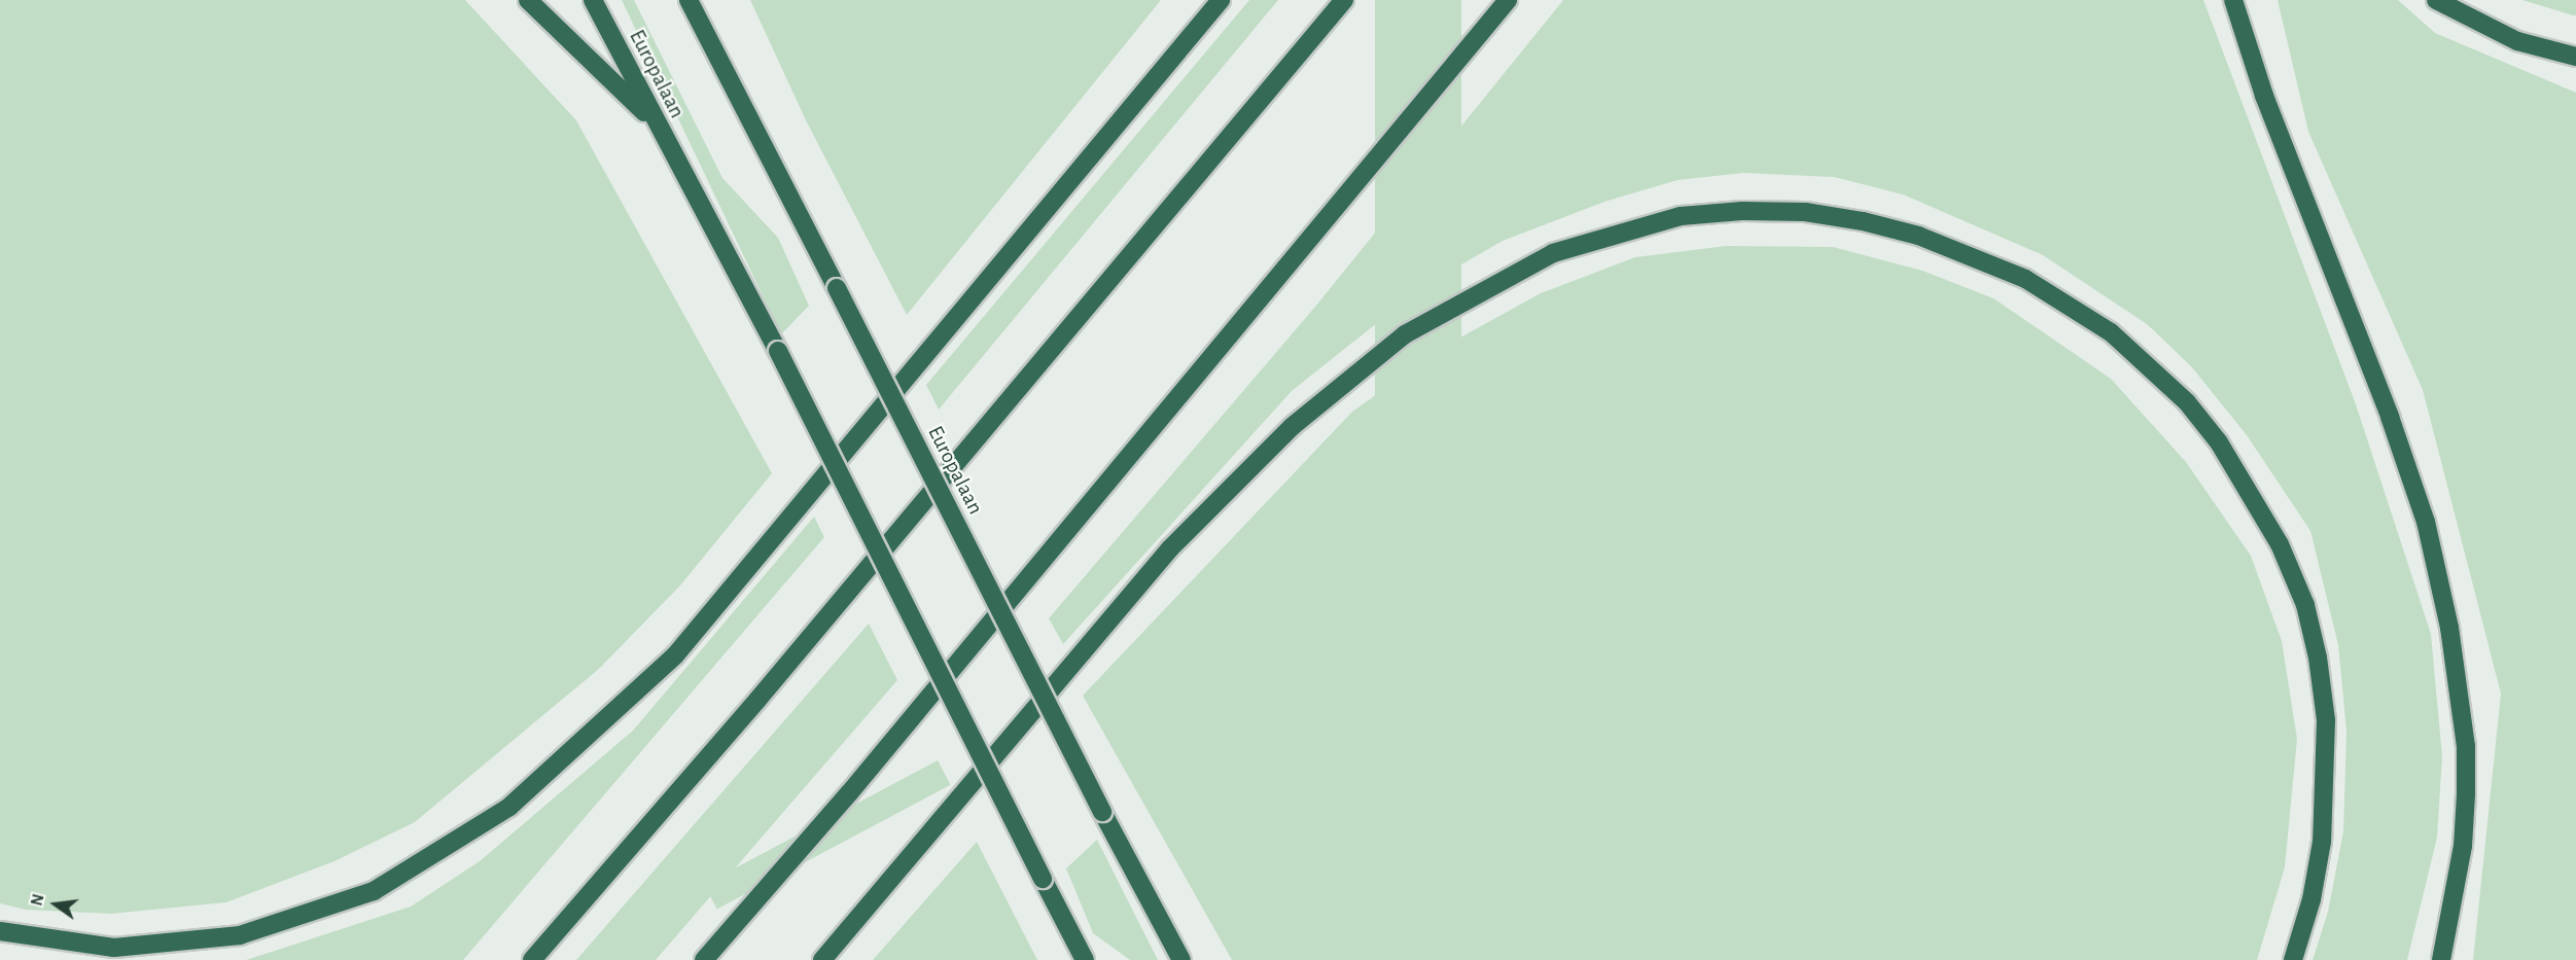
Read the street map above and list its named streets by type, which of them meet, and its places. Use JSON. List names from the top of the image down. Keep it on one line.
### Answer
{"streets":{"highway":["Europalaan"]},"north":"left"}
